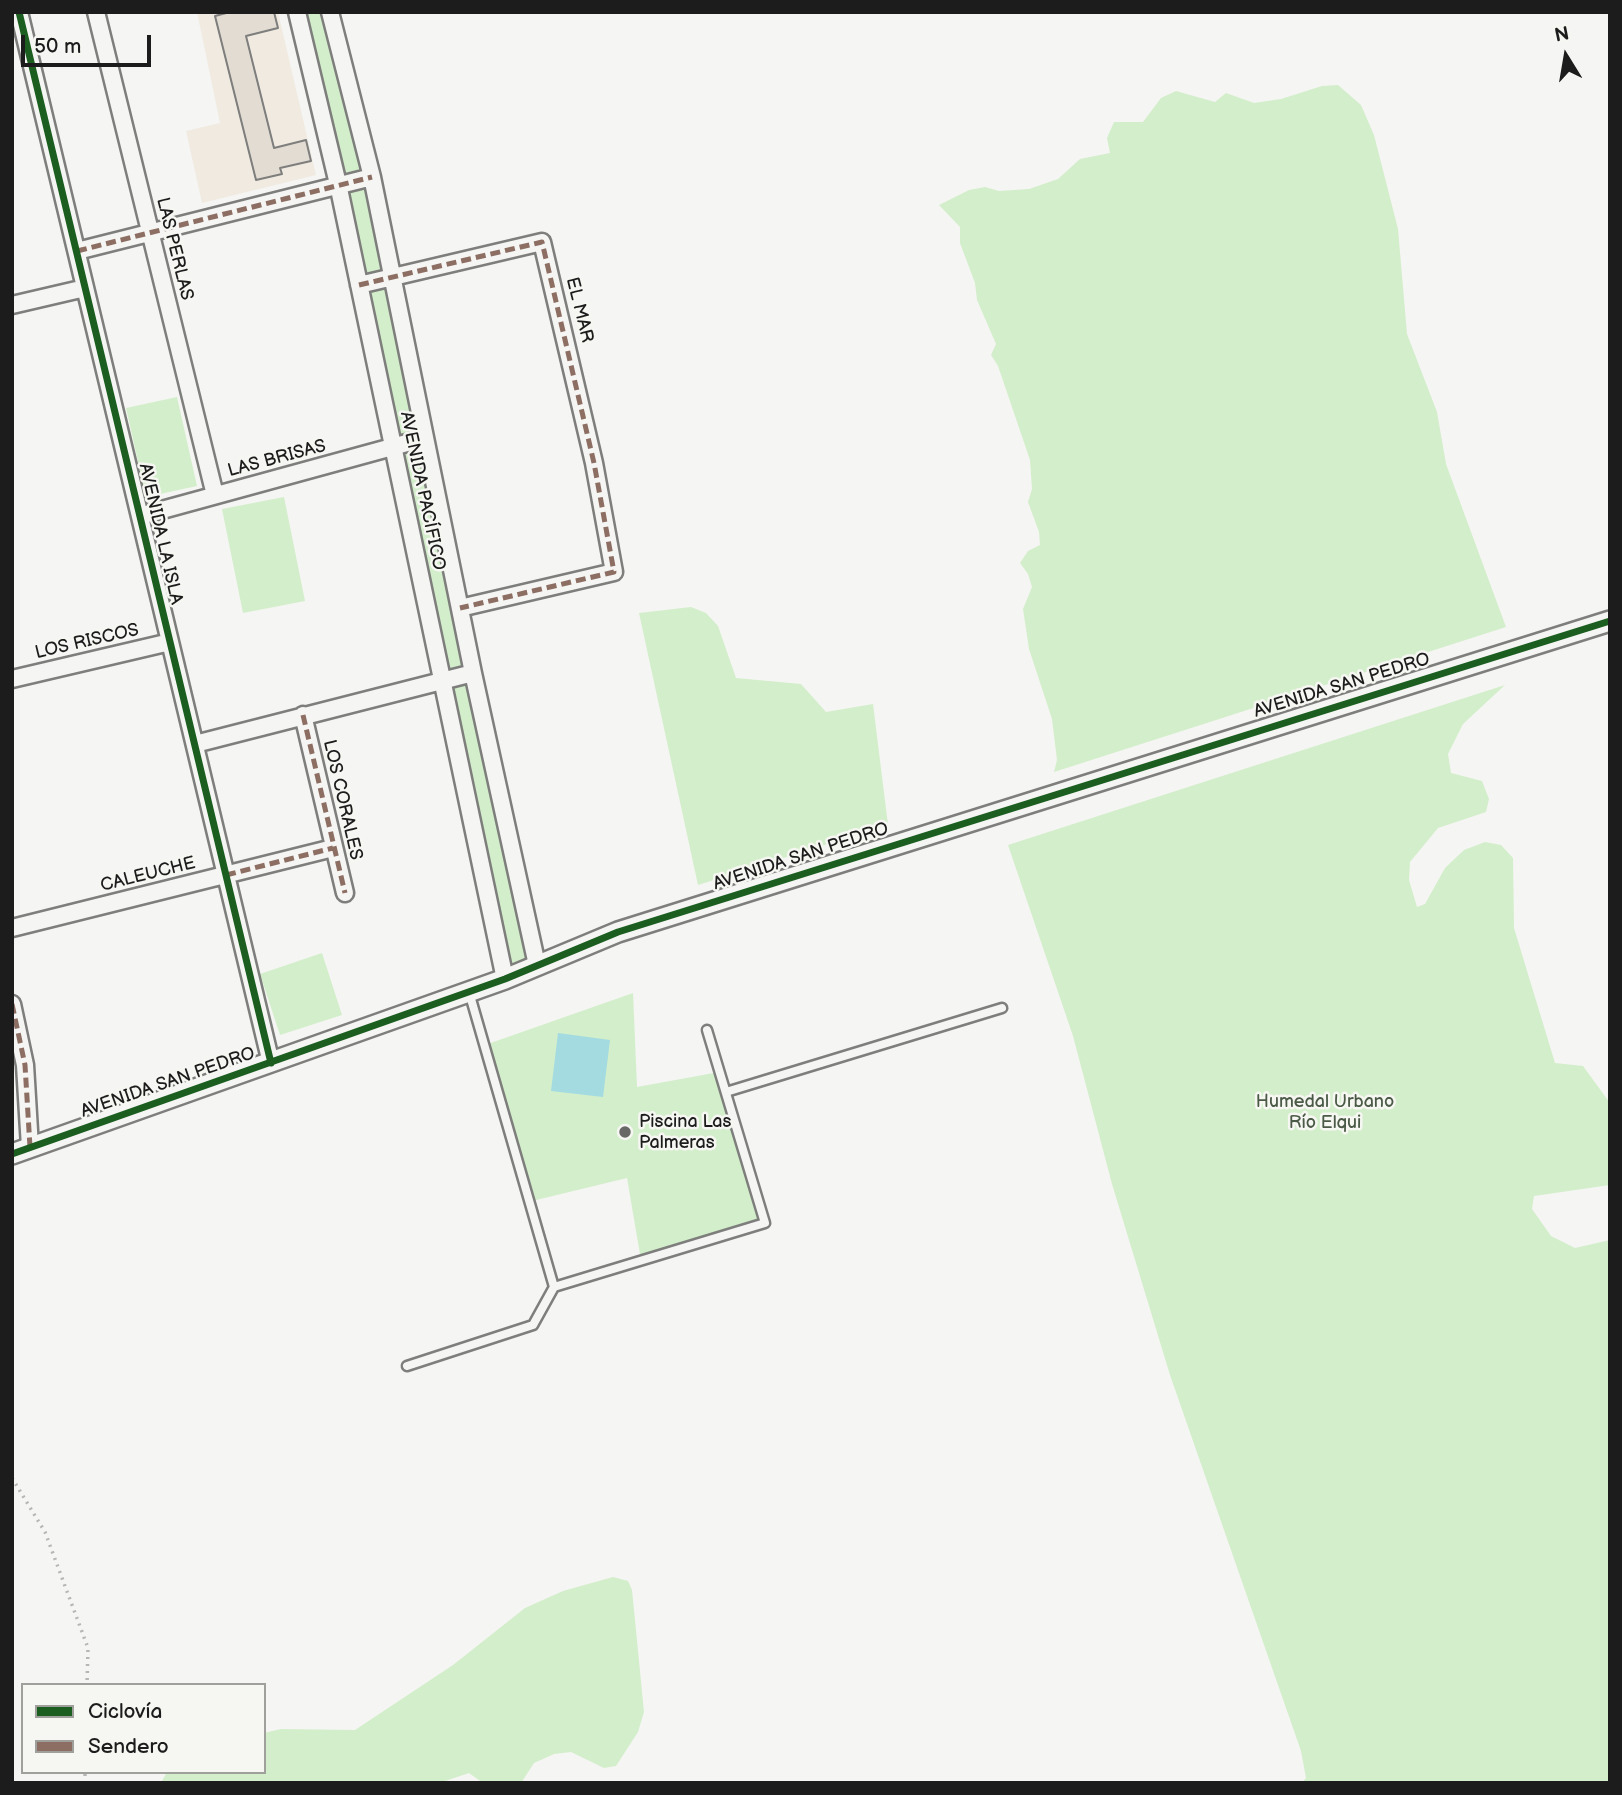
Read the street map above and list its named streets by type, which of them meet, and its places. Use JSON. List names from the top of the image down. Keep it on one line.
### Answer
{"streets":{"street":["LAS PERLAS","EL MAR","LAS BRISAS","AVENIDA PACÍFICO","AVENIDA LA ISLA","LOS RISCOS","AVENIDA SAN PEDRO","LOS CORALES","CALEUCHE"]},"crossings":[["LAS PERLAS","LAS BRISAS"],["EL MAR","AVENIDA PACÍFICO"],["LAS BRISAS","AVENIDA PACÍFICO"],["LAS BRISAS","AVENIDA LA ISLA"],["AVENIDA PACÍFICO","AVENIDA SAN PEDRO"],["AVENIDA LA ISLA","LOS RISCOS"],["AVENIDA LA ISLA","AVENIDA SAN PEDRO"],["AVENIDA LA ISLA","CALEUCHE"],["LOS CORALES","CALEUCHE"]],"parks":["Humedal Urbano Río Elqui"],"places":["Piscina Las Palmeras"],"legend":["Ciclovía","Sendero"],"scale_bar":"50 m","north":"top"}
